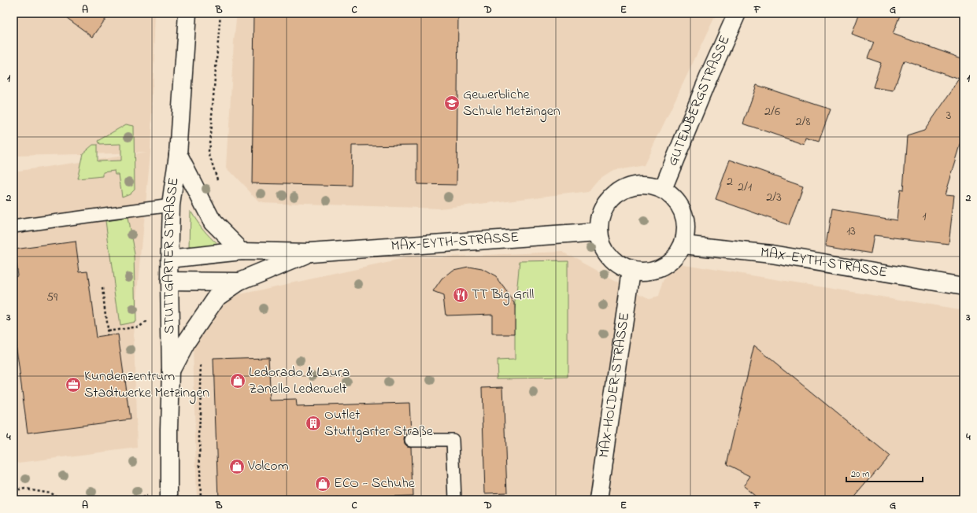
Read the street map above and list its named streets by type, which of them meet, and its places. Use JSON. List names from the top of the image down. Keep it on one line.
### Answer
{"streets":{"street":["GUTENBERGSTRASSE","MAX-EYTH-STRASSE","STUTTGARTER STRASSE","MAX-HOLDER-STRASSE"]},"crossings":[["GUTENBERGSTRASSE","MAX-EYTH-STRASSE"],["GUTENBERGSTRASSE","MAX-HOLDER-STRASSE"],["MAX-EYTH-STRASSE","STUTTGARTER STRASSE"],["MAX-EYTH-STRASSE","MAX-HOLDER-STRASSE"]],"places":{"school or university":["Gewerbliche Schule Metzingen"],"restaurant":["TT Big Grill"],"shop":["Ledorado & Laura Zanello Lederwelt","Volcom","ECO - Schuhe"],"office":["Kundenzentrum Stadtwerke Metzingen"],"building":["Outlet Stuttgarter Straße"]},"house_numbers":["2/6","3","2/8","2","2/1","2/3","1","13","59"],"scale_bar":"20 m","grid":{"columns":["A","B","C","D","E","F","G"],"rows":["1","2","3","4"]}}
